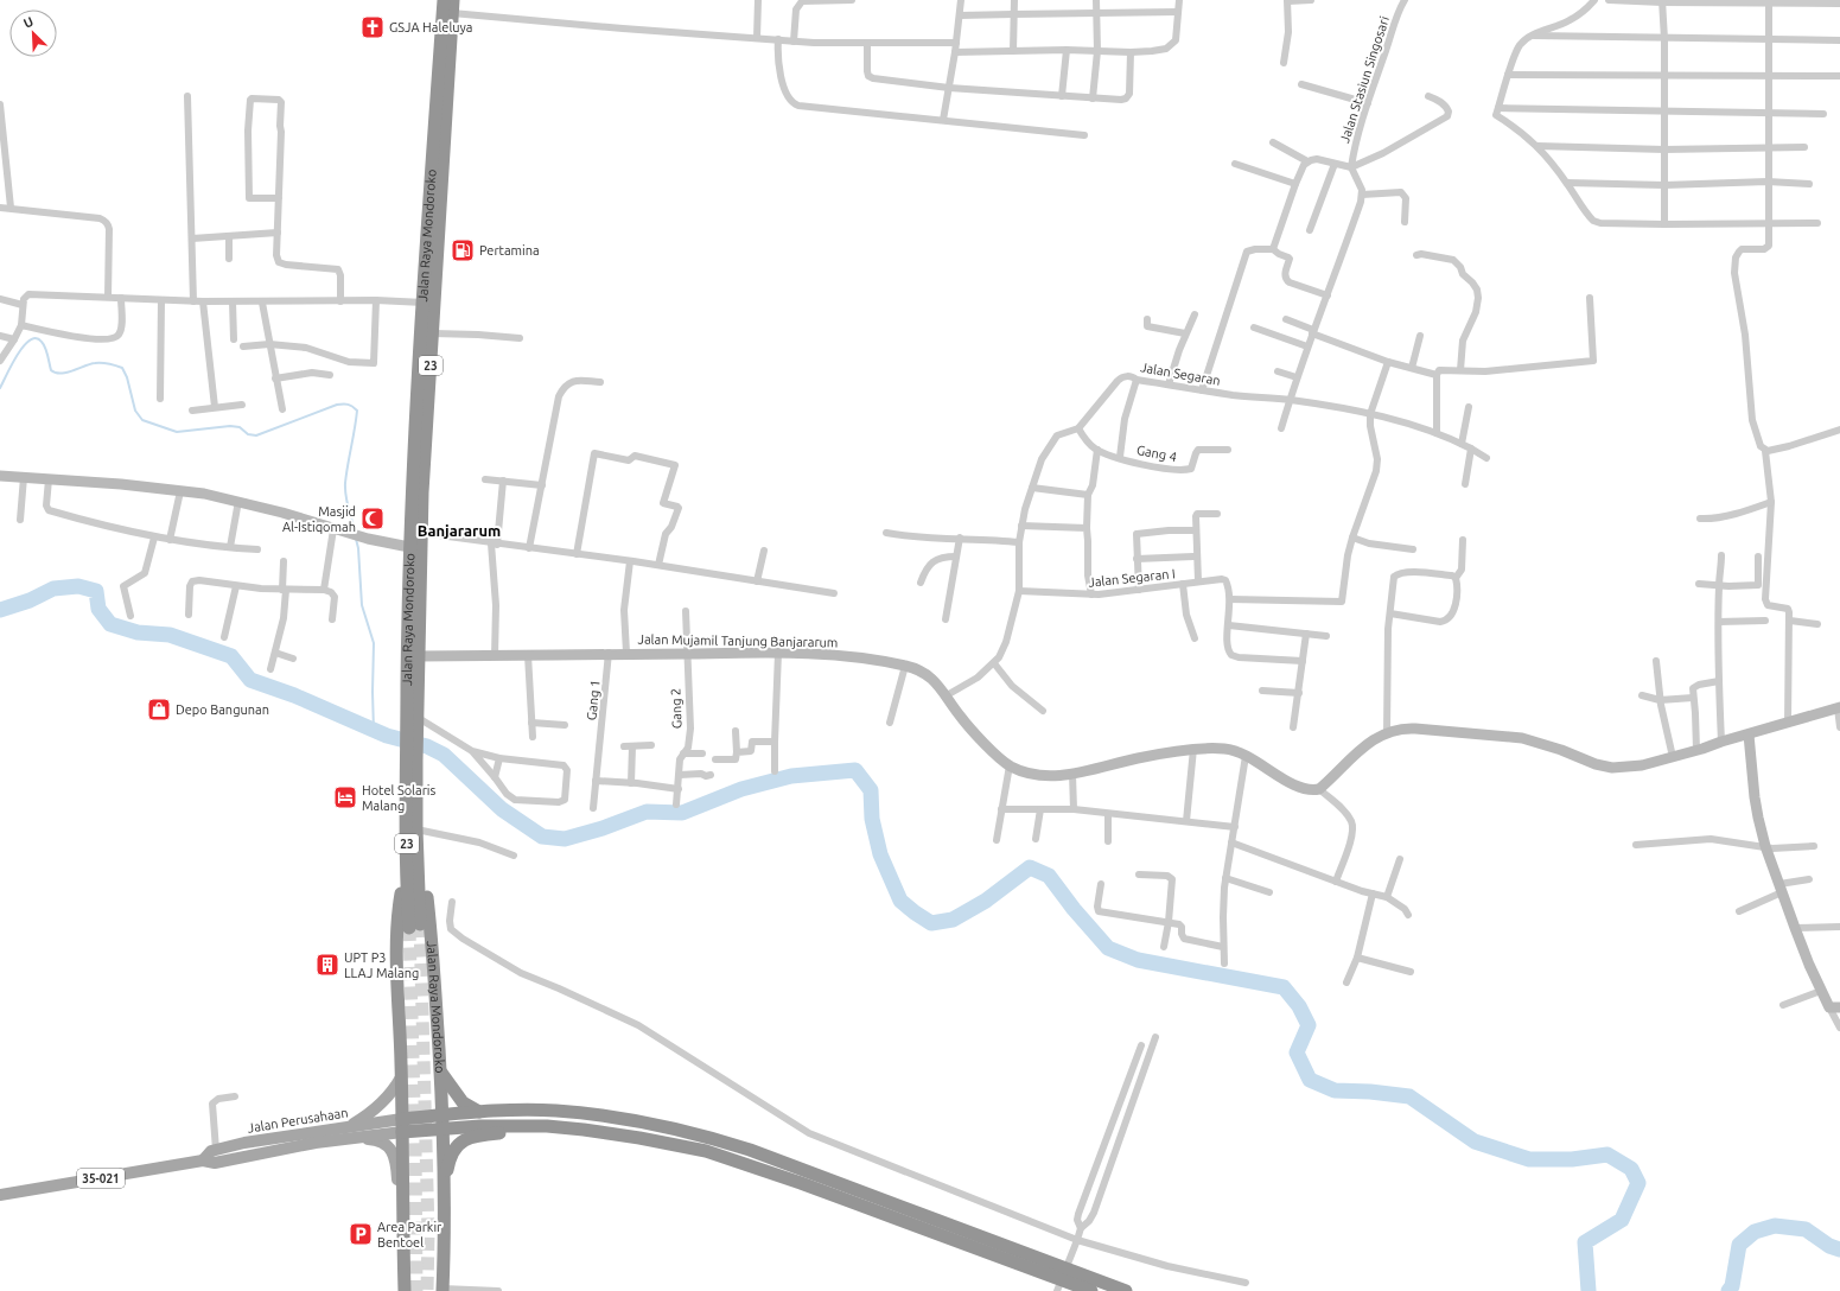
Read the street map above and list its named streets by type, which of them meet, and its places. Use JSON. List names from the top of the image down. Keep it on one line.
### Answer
{"streets":{"highway":["Jalan Raya Mondoroko","23"],"main road":["Jalan Perusahaan","35-021"],"street":["Jalan Stasiun Singosari","Jalan Segaran","Gang 4","Jalan Segaran I","Jalan Mujamil Tanjung Banjararum","Gang 1","Gang 2"]},"crossings":[["Jalan Raya Mondoroko","Jalan Mujamil Tanjung Banjararum"],["Jalan Segaran","Gang 4"],["Jalan Segaran","Jalan Segaran I"],["Jalan Segaran","Jalan Mujamil Tanjung Banjararum"],["Jalan Mujamil Tanjung Banjararum","Gang 1"],["Jalan Mujamil Tanjung Banjararum","Gang 2"],["Jalan Perusahaan","35-021"]],"districts":["Banjararum"],"places":{"church":["GSJA Haleluya"],"fuel station":["Pertamina"],"mosque":["Masjid Al-Istiqomah"],"shop":["Depo Bangunan"],"hotel":["Hotel Solaris Malang"],"building":["UPT P3 LLAJ Malang"],"parking":["Area Parkir Bentoel"]},"north":"top left"}
